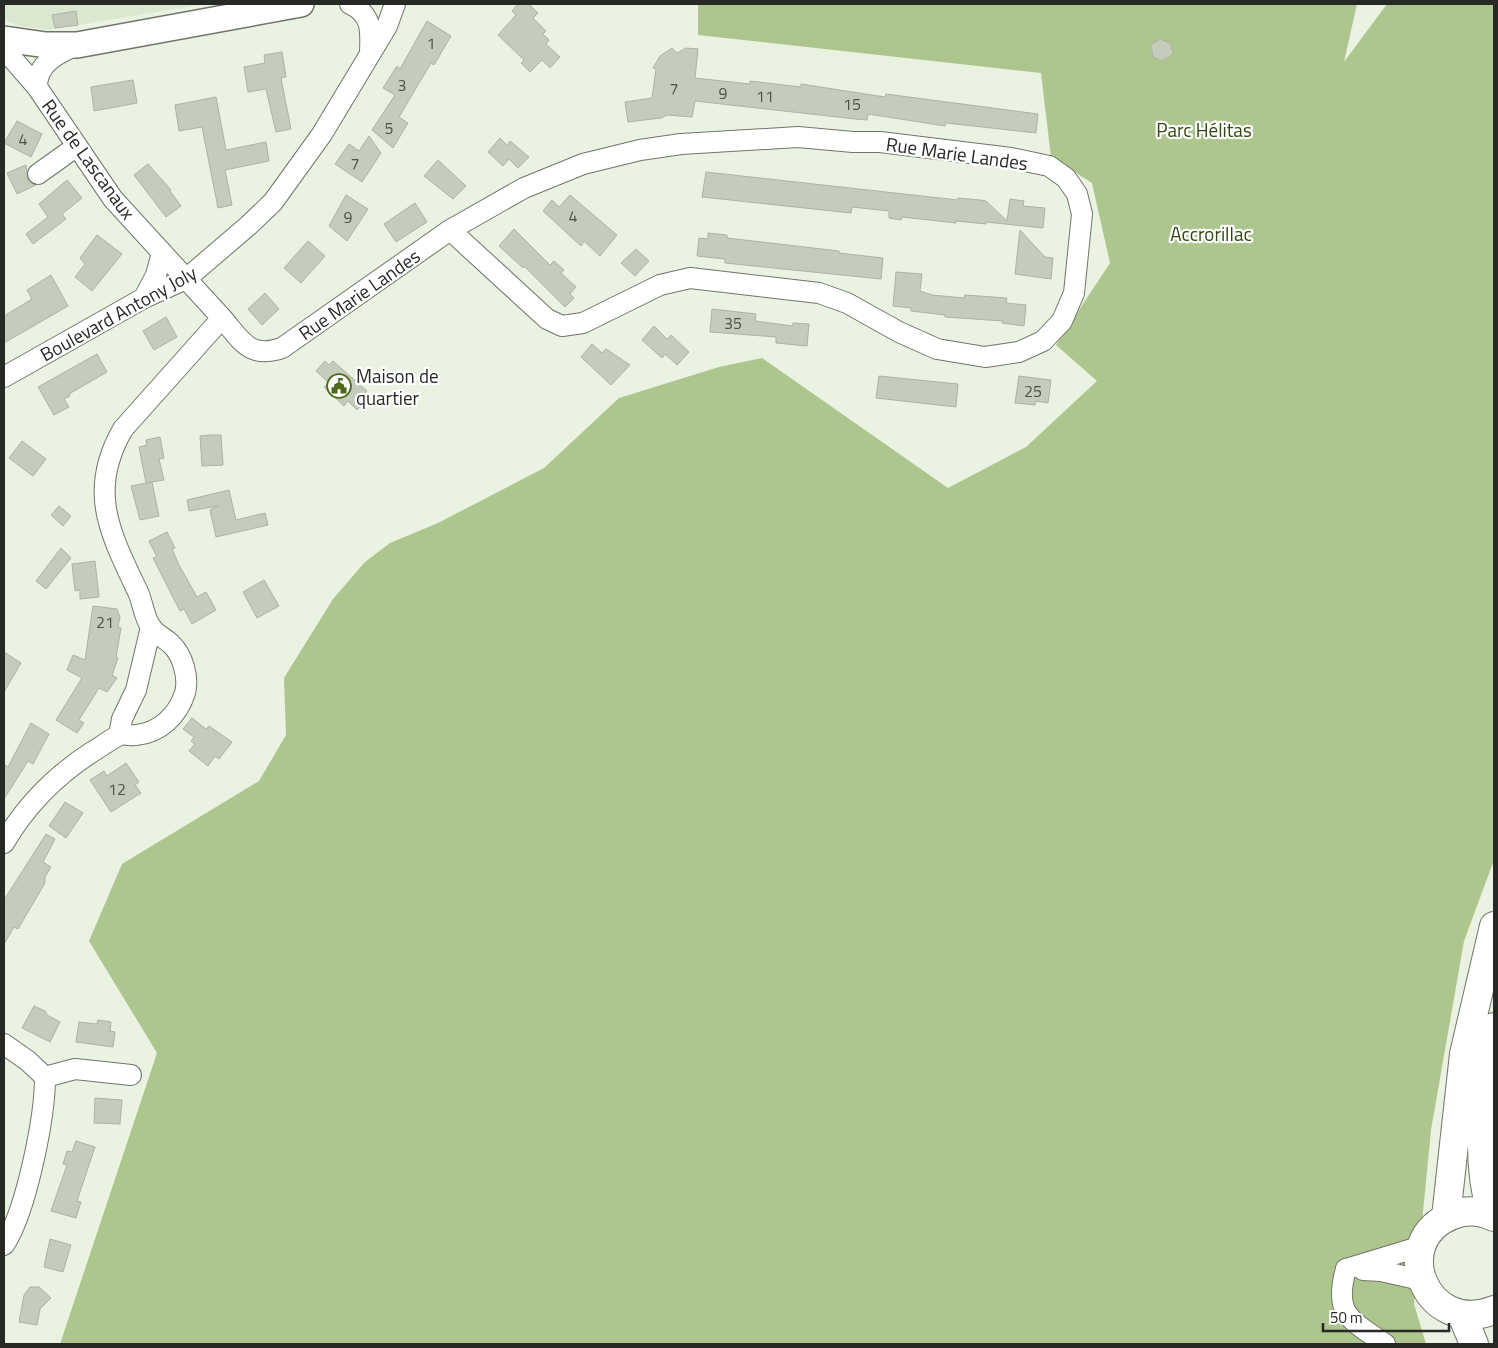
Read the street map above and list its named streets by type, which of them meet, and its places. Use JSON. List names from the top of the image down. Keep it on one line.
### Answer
{"streets":{"street":["Rue Marie Landes","Rue de Lascanaux","Boulevard Antony Joly"]},"crossings":[["Rue Marie Landes","Rue de Lascanaux"],["Rue de Lascanaux","Boulevard Antony Joly"]],"parks":["Parc Hélitas","Accrorillac"],"places":{"public building":["Maison de quartier"]},"house_numbers":["1","3","7","9","11","15","5","4","7","4","9","35","25","21","12"],"scale_bar":"50 m"}
